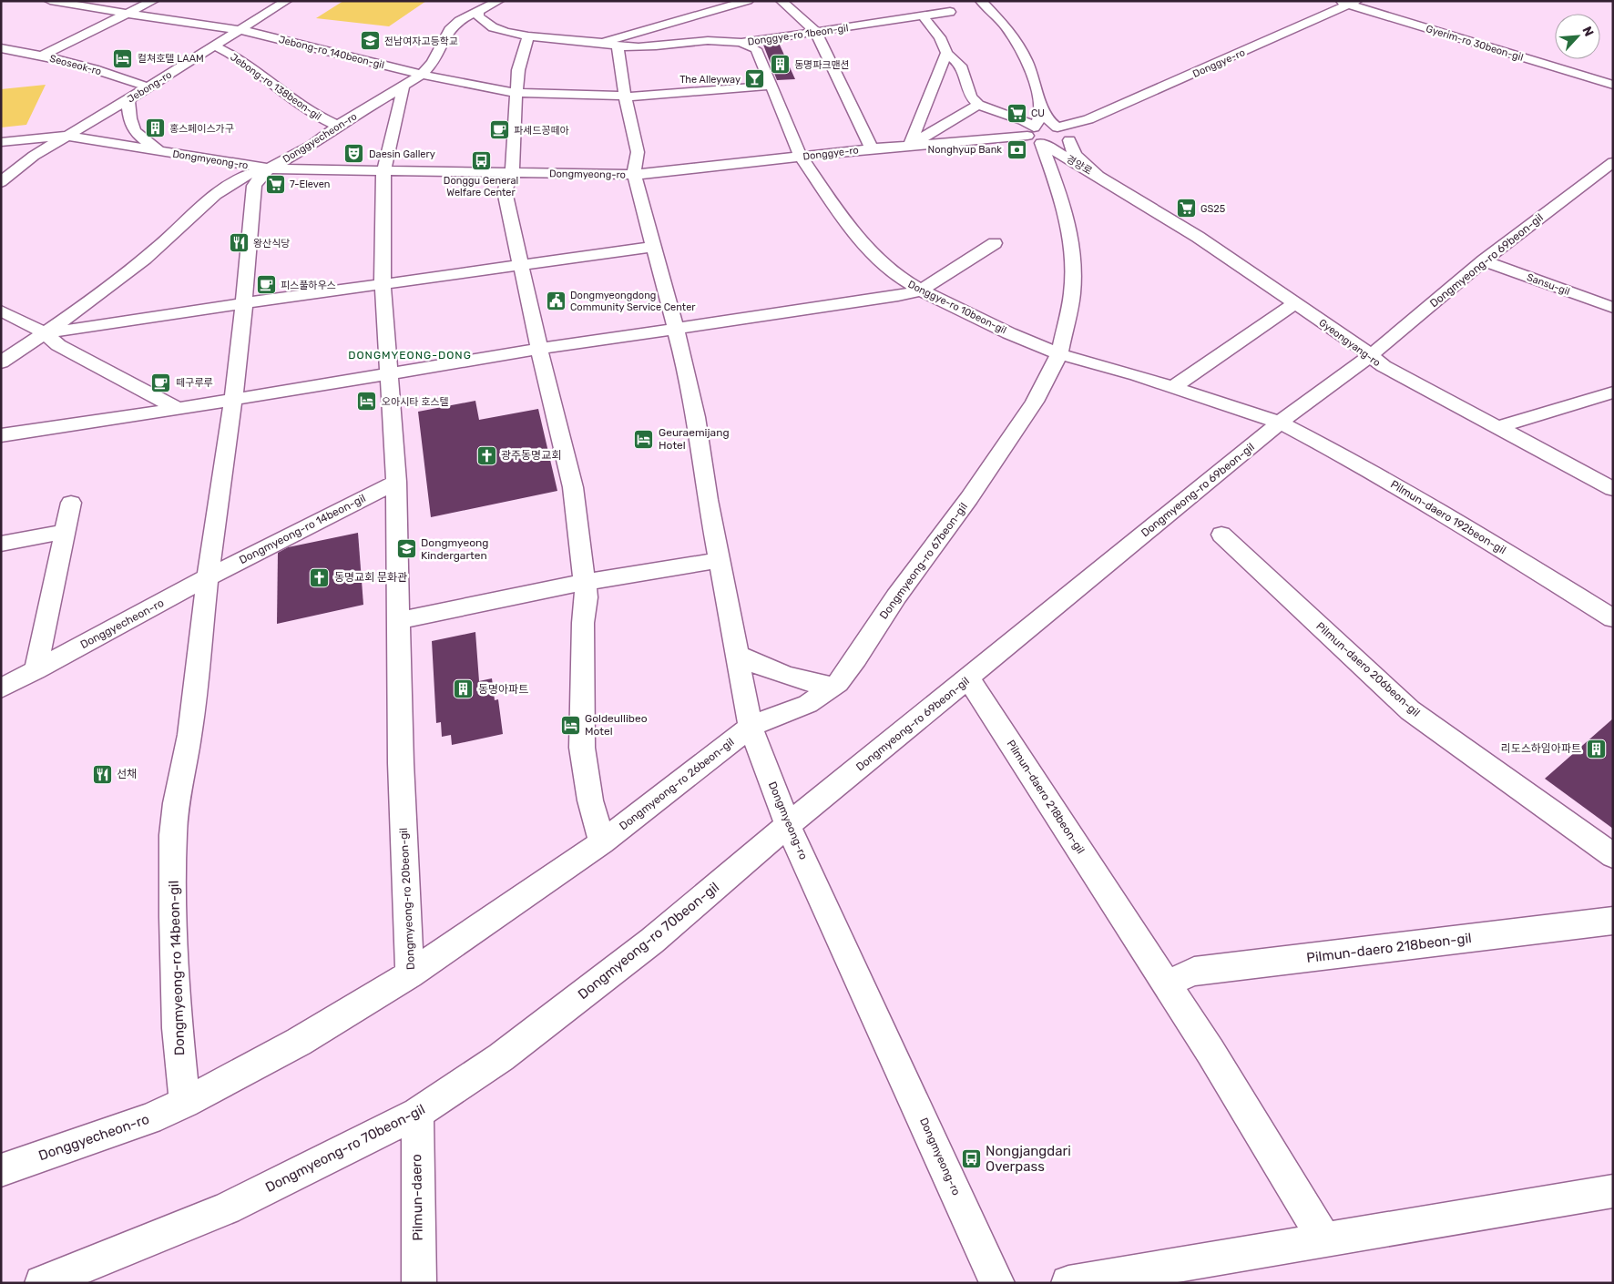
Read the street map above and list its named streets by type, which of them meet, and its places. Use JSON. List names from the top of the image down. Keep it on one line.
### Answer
{"streets":{"street":["Donggye-ro 1beon-gil","Gyerim-ro 30beon-gil","Jebong-ro 140beon-gil","Donggye-ro","Seoseok-ro","Jebong-ro","Jebong-ro 138beon-gil","Donggyecheon-ro","Dongmyeong-ro","경양로","Dongmyeong-ro 69beon-gil","Sansu-gil","Donggye-ro 10beon-gil","Gyeongyang-ro","Pilmun-daero 192beon-gil","Dongmyeong-ro 14beon-gil","Dongmyeong-ro 67beon-gil","Pilmun-daero 206beon-gil","Dongmyeong-ro 26beon-gil","Pilmun-daero 218beon-gil","Dongmyeong-ro 20beon-gil","Dongmyeong-ro 70beon-gil","Pilmun-daero"]},"crossings":[["Donggye-ro 1beon-gil","Donggye-ro 10beon-gil"],["Gyerim-ro 30beon-gil","Donggye-ro"],["Jebong-ro 140beon-gil","Jebong-ro"],["Jebong-ro 140beon-gil","Donggyecheon-ro"],["Donggye-ro","Dongmyeong-ro"],["Donggye-ro","경양로"],["Donggye-ro","Donggye-ro 10beon-gil"],["Donggye-ro","Dongmyeong-ro 67beon-gil"],["Seoseok-ro","Jebong-ro"],["Jebong-ro","Jebong-ro 138beon-gil"],["Jebong-ro","Dongmyeong-ro"],["Jebong-ro 138beon-gil","Donggyecheon-ro"],["Donggyecheon-ro","Dongmyeong-ro"],["Donggyecheon-ro","Dongmyeong-ro 14beon-gil"],["Dongmyeong-ro","Dongmyeong-ro 69beon-gil"],["Dongmyeong-ro","Dongmyeong-ro 14beon-gil"],["Dongmyeong-ro","Dongmyeong-ro 67beon-gil"],["Dongmyeong-ro","Dongmyeong-ro 26beon-gil"],["Dongmyeong-ro","Dongmyeong-ro 20beon-gil"],["Dongmyeong-ro","Dongmyeong-ro 70beon-gil"],["경양로","Gyeongyang-ro"],["경양로","Dongmyeong-ro 67beon-gil"],["Dongmyeong-ro 69beon-gil","Sansu-gil"],["Dongmyeong-ro 69beon-gil","Gyeongyang-ro"],["Dongmyeong-ro 69beon-gil","Pilmun-daero 192beon-gil"],["Dongmyeong-ro 69beon-gil","Pilmun-daero 218beon-gil"],["Dongmyeong-ro 69beon-gil","Dongmyeong-ro 70beon-gil"],["Donggye-ro 10beon-gil","Dongmyeong-ro 67beon-gil"],["Dongmyeong-ro 14beon-gil","Dongmyeong-ro 20beon-gil"],["Dongmyeong-ro 67beon-gil","Dongmyeong-ro 26beon-gil"],["Dongmyeong-ro 26beon-gil","Dongmyeong-ro 20beon-gil"],["Dongmyeong-ro 70beon-gil","Pilmun-daero"]],"districts":["DONGMYEONG-DONG"],"places":{"school or university":["전남여자고등학교","Dongmyeong Kindergarten"],"hotel":["컬쳐호텔 LAAM","오아시타 호스텔","Geuraemijang Hotel","Goldeullibeo Motel"],"building":["동명파크맨션","홍스페이스가구","동명아파트","리도스하임아파트"],"bar":["The Alleyway"],"supermarket":["CU","7-Eleven","GS25"],"cafe":["파세드꽁떼아","피스풀하우스","떼구루루"],"bank":["Nonghyup Bank"],"theatre":["Daesin Gallery"],"bus stop":["Donggu General Welfare Center","Nongjangdari Overpass"],"restaurant":["왕산식당","선채"],"public building":["Dongmyeongdong Community Service Center"],"church":["광주동명교회","동명교회 문화관"]},"north":"top right"}
